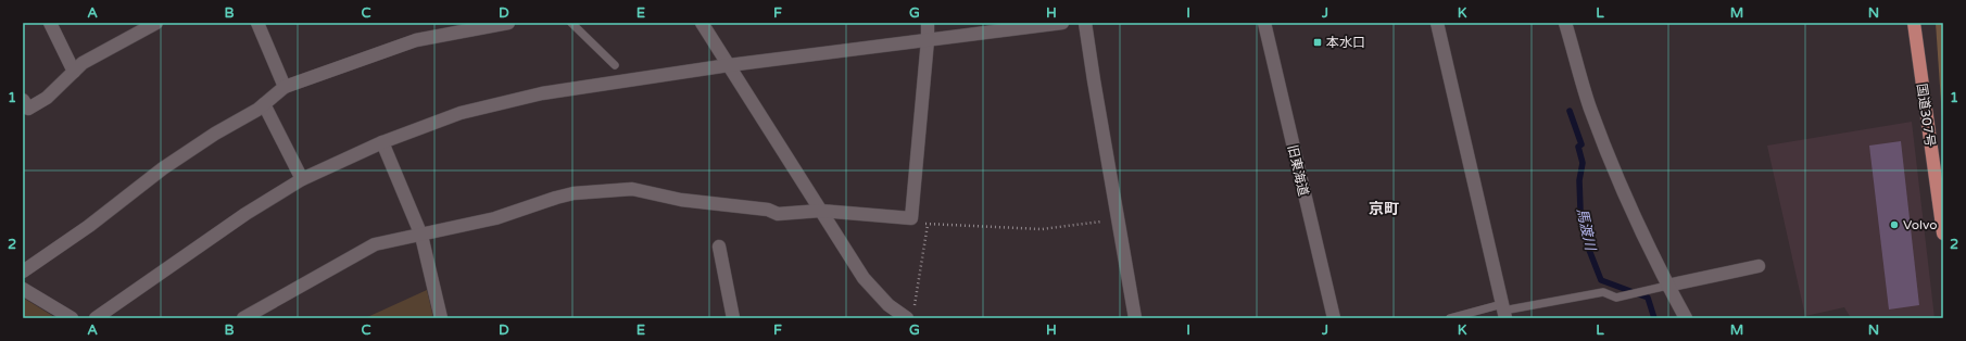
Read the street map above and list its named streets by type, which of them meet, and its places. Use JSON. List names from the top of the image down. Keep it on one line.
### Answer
{"streets":{"highway":["国道307号"],"street":["旧東海道"]},"districts":["京町"],"water":["馬渡川"],"places":{"transit":["本水口"],"other":["Volvo"]},"grid":{"columns":["A","B","C","D","E","F","G","H","I","J","K","L","M","N"],"rows":["1","2"]}}
